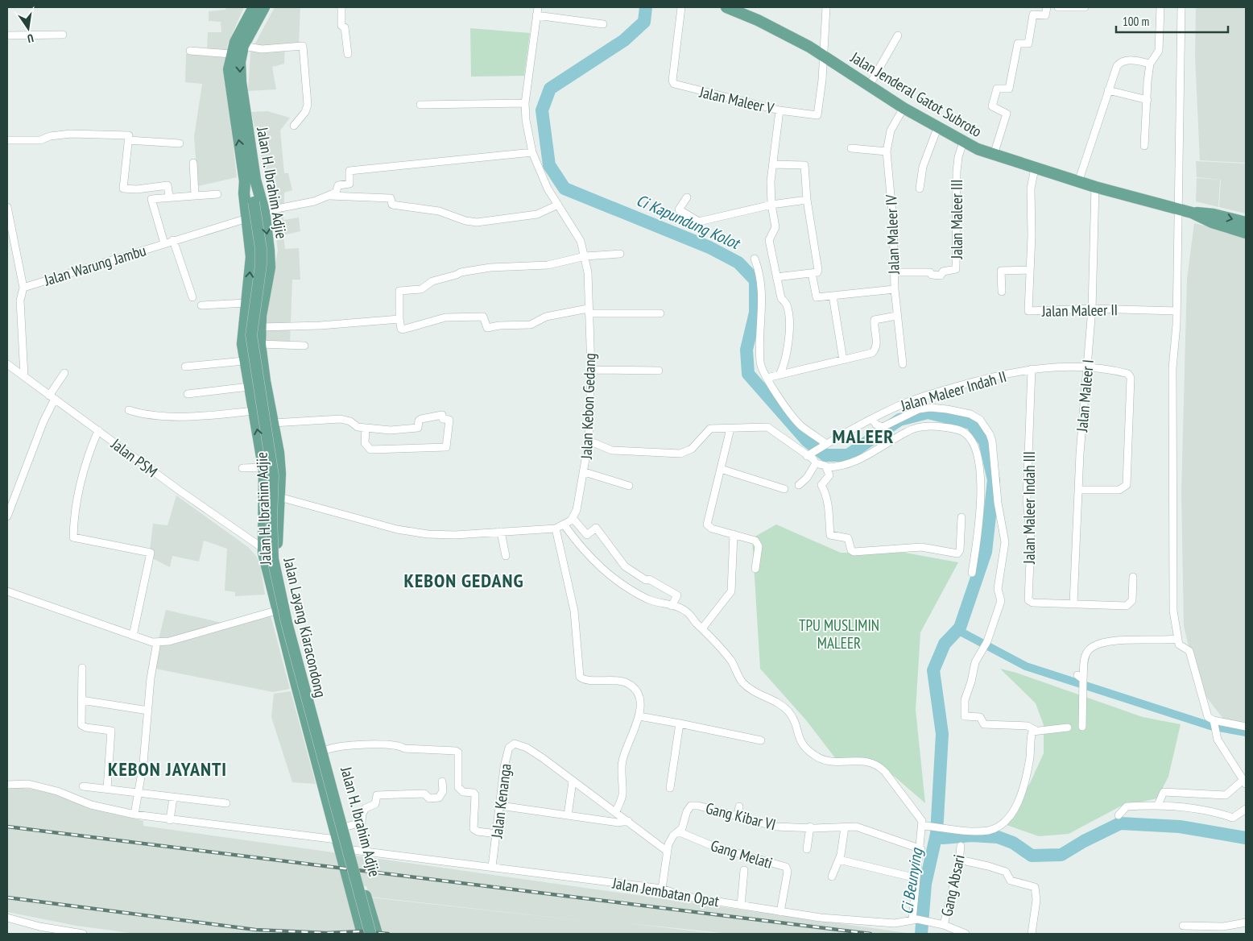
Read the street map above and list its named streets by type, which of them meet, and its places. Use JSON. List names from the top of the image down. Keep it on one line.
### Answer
{"streets":{"main road":["Jalan Jenderal Gatot Subroto","Jalan H. Ibrahim Adjie","Jalan Layang Kiaracondong"],"street":["Jalan Maleer V","Jalan Maleer III","Jalan Maleer IV","Jalan Warung Jambu","Jalan Maleer II","Jalan Maleer Indah II","Jalan Maleer I","Jalan Kebon Gedang","Jalan PSM","Jalan Maleer Indah III","Jalan Kenanga","Gang Kibar VI","Gang Melati","Gang Absari","Jalan Jembatan Opat"]},"crossings":[["Jalan Jenderal Gatot Subroto","Jalan Maleer V"],["Jalan Jenderal Gatot Subroto","Jalan Maleer III"],["Jalan Jenderal Gatot Subroto","Jalan Maleer IV"],["Jalan Jenderal Gatot Subroto","Jalan Maleer II"],["Jalan Jenderal Gatot Subroto","Jalan Maleer I"],["Jalan H. Ibrahim Adjie","Jalan Warung Jambu"],["Jalan H. Ibrahim Adjie","Jalan Kebon Gedang"],["Jalan H. Ibrahim Adjie","Jalan PSM"],["Jalan H. Ibrahim Adjie","Jalan Layang Kiaracondong"],["Jalan H. Ibrahim Adjie","Jalan Jembatan Opat"],["Jalan Maleer III","Jalan Maleer IV"],["Jalan Maleer II","Jalan Maleer I"],["Jalan Maleer Indah II","Jalan Maleer I"],["Jalan Maleer Indah II","Jalan Maleer Indah III"],["Jalan Maleer I","Jalan Maleer Indah III"],["Jalan Kenanga","Jalan Jembatan Opat"],["Gang Kibar VI","Gang Melati"],["Gang Melati","Jalan Jembatan Opat"],["Gang Absari","Jalan Jembatan Opat"]],"districts":["MALEER","KEBON GEDANG","KEBON JAYANTI"],"water":["Ci Kapundung Kolot","Ci Beunying"],"parks":["TPU MUSLIMIN MALEER"],"scale_bar":"100 m","north":"bottom"}
